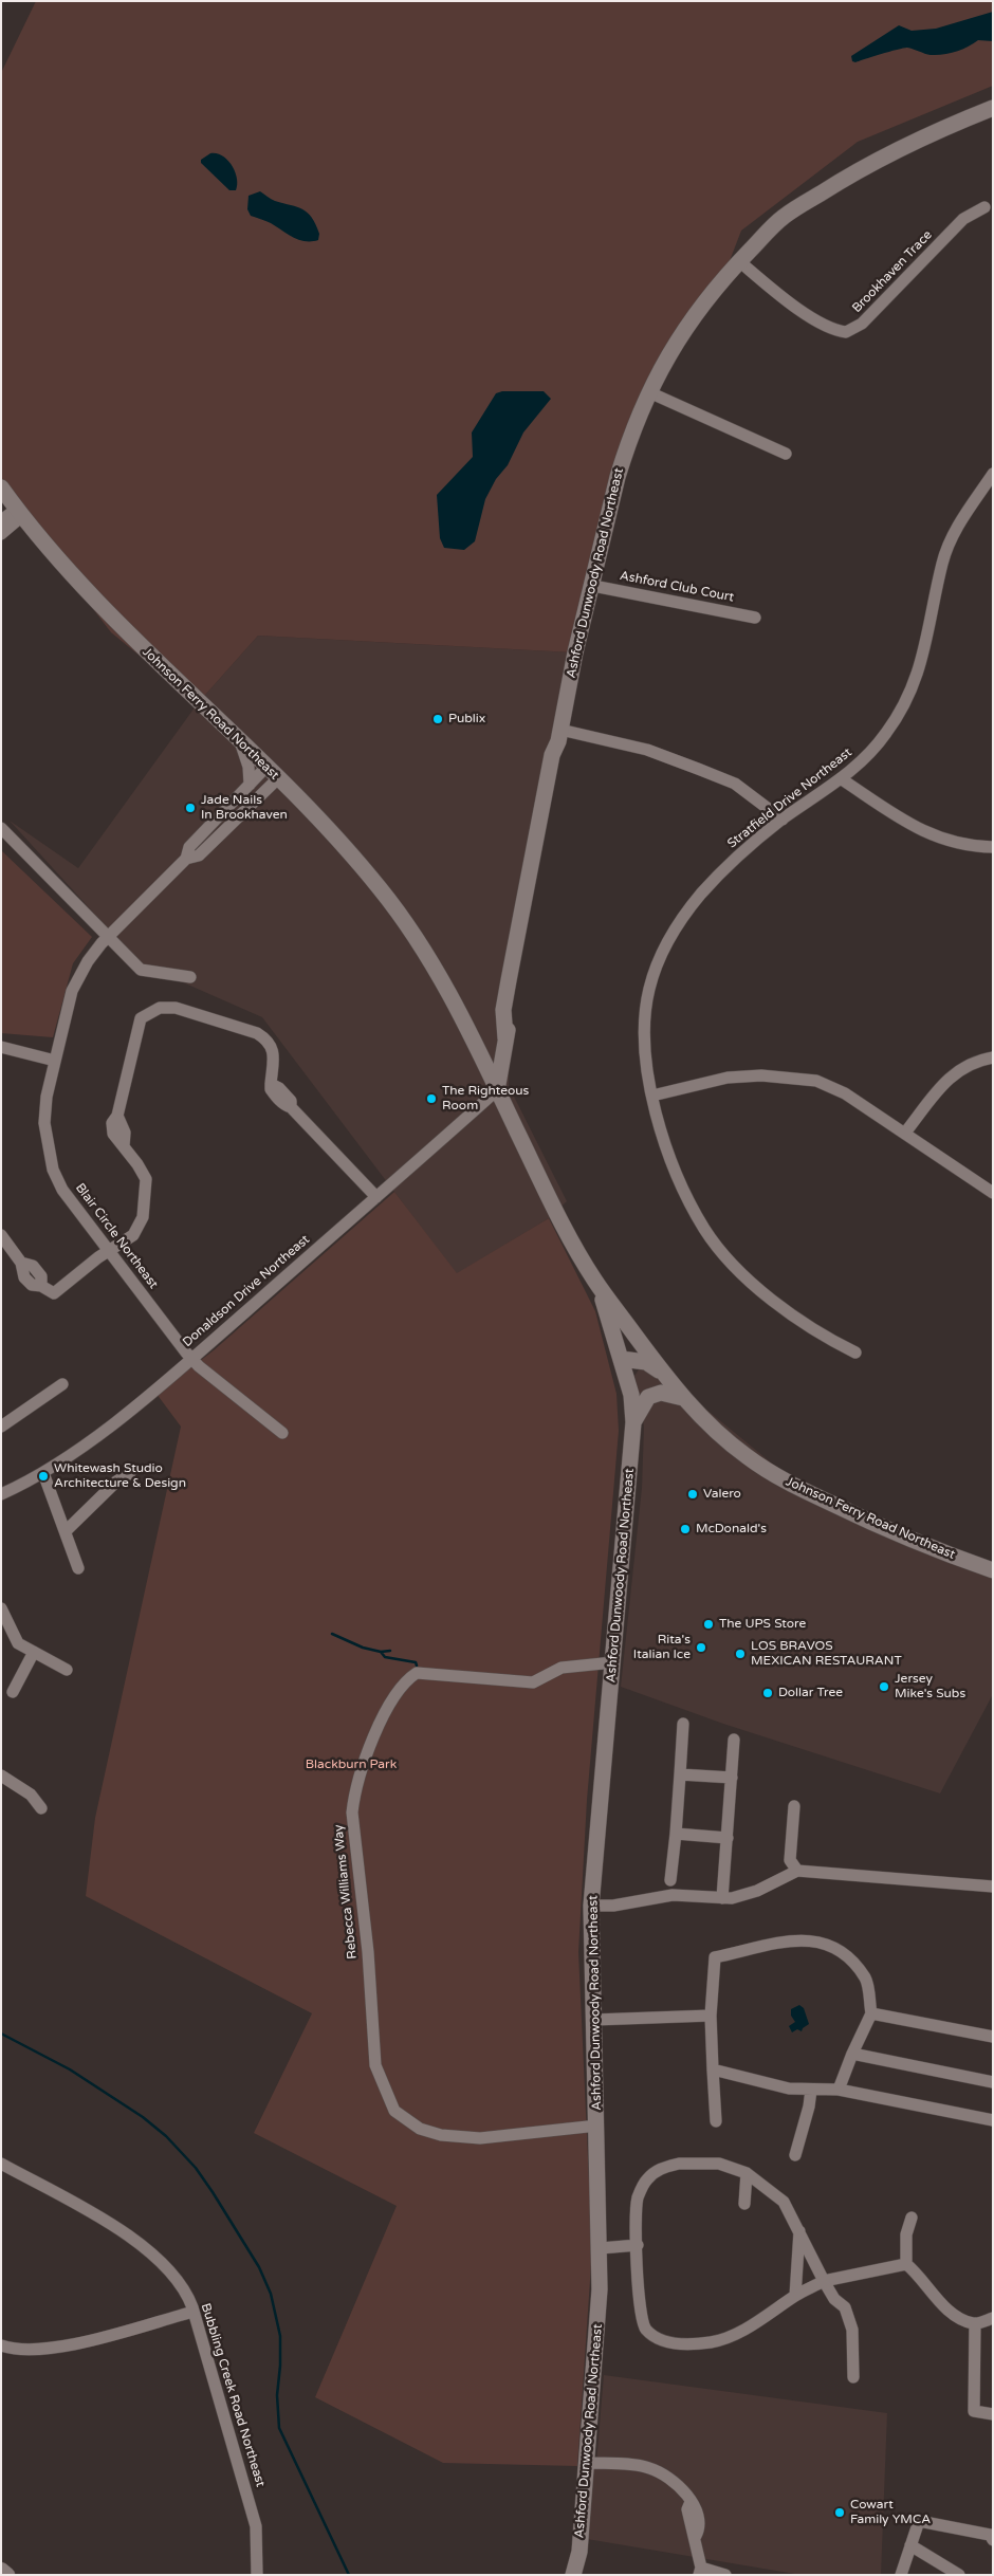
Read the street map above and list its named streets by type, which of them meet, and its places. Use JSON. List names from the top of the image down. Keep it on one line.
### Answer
{"streets":{"main road":["Ashford Dunwoody Road Northeast","Johnson Ferry Road Northeast"],"street":["Brookhaven Trace","Ashford Club Court","Stratfield Drive Northeast","Blair Circle Northeast","Donaldson Drive Northeast","Rebecca Williams Way","Bubbling Creek Road Northeast"]},"crossings":[["Brookhaven Trace","Ashford Dunwoody Road Northeast"],["Ashford Dunwoody Road Northeast","Ashford Club Court"],["Ashford Dunwoody Road Northeast","Johnson Ferry Road Northeast"],["Ashford Dunwoody Road Northeast","Donaldson Drive Northeast"],["Ashford Dunwoody Road Northeast","Rebecca Williams Way"],["Johnson Ferry Road Northeast","Blair Circle Northeast"],["Johnson Ferry Road Northeast","Donaldson Drive Northeast"],["Blair Circle Northeast","Donaldson Drive Northeast"]],"parks":["Blackburn Park"],"places":["Publix","Jade Nails In Brookhaven","The Righteous Room","Whitewash Studio Architecture & Design","Valero","McDonald's","The UPS Store","Rita's Italian Ice","LOS BRAVOS MEXICAN RESTAURANT","Jersey Mike's Subs","Dollar Tree","Cowart Family YMCA"]}
